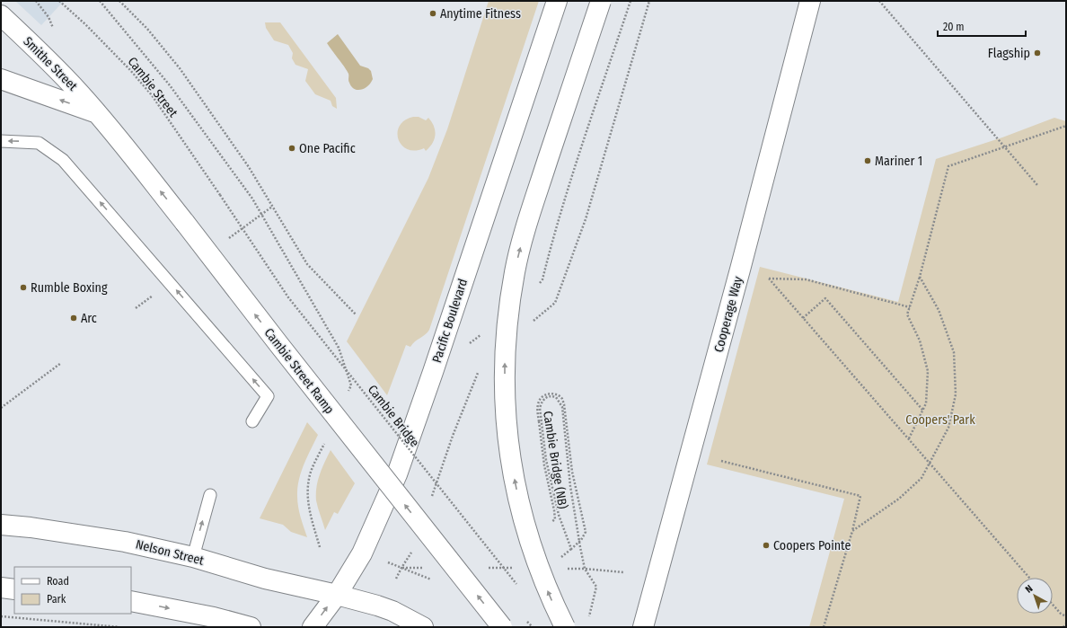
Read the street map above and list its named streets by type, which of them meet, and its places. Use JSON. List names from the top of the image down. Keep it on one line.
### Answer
{"streets":{"main road":["Smithe Street","Cooperage Way","Pacific Boulevard","Cambie Street Ramp","Nelson Street"],"path":["Cambie Street","Cambie Bridge","Cambie Bridge (NB)"]},"crossings":[["Smithe Street","Cambie Street Ramp"],["Cambie Street","Cambie Bridge"],["Pacific Boulevard","Nelson Street"]],"one_way":["Cambie Street Ramp"],"parks":["Coopers' Park"],"places":["Anytime Fitness","Flagship","One Pacific","Mariner 1","Rumble Boxing","Arc","Coopers Pointe"],"legend":["Road","Park"],"scale_bar":"20 m","north":"top left"}
